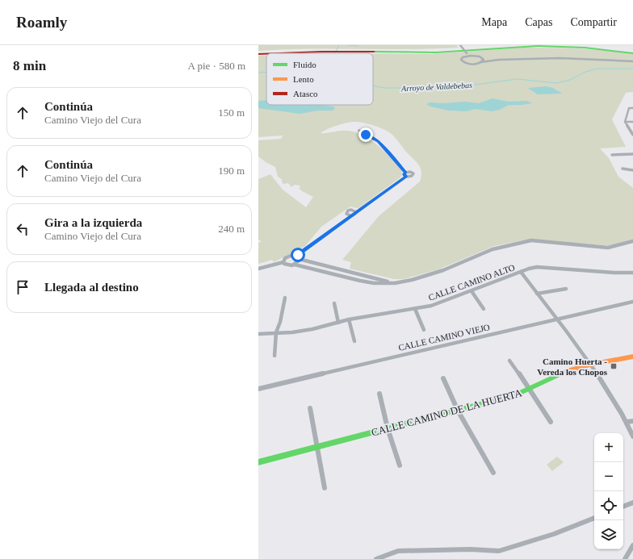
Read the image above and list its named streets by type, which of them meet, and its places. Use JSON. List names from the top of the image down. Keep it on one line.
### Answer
{"streets":{"main road":["CALLE CAMINO DE LA HUERTA"],"street":["CALLE CAMINO ALTO","CALLE CAMINO VIEJO"]},"water":["Arroyo de Valdebebas"],"places":{"transit":["Camino Huerta - Vereda los Chopos"]},"legend":["Fluido","Lento","Atasco"],"page":{"header":"Roamly","nav":["Mapa","Capas","Compartir"],"heading":["8 min","A pie · 580 m"],"list":[["Continúa","Camino Viejo del Cura","150 m"],["Continúa","Camino Viejo del Cura","190 m"],["Gira a la izquierda","Camino Viejo del Cura","240 m"],"Llegada al destino"],"map_buttons":["+","−"]}}
